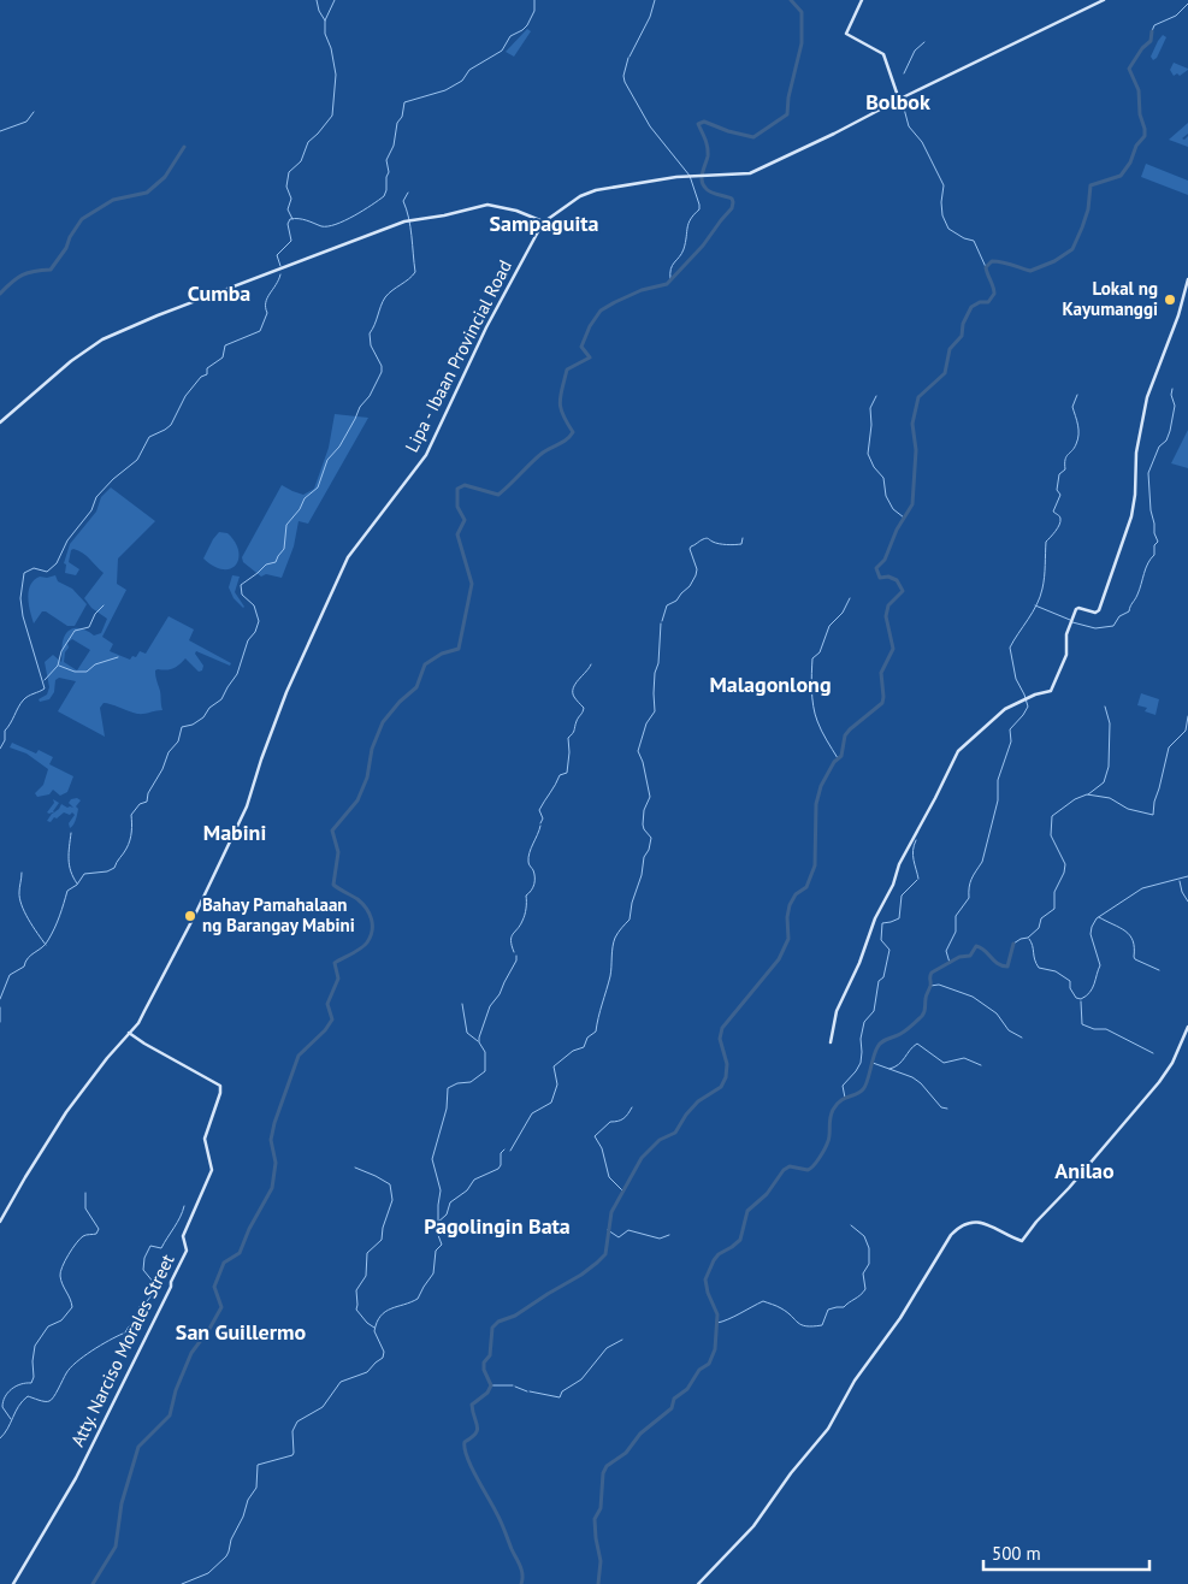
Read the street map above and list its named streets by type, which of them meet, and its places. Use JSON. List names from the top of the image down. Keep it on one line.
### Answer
{"streets":{"street":["Lipa - Ibaan Provincial Road","Atty. Narciso Morales Street"]},"crossings":[["Lipa - Ibaan Provincial Road","Atty. Narciso Morales Street"]],"districts":["Bolbok","Sampaguita","Cumba","Malagonlong","Mabini","Anilao","Pagolingin Bata","San Guillermo"],"places":["Lokal ng Kayumanggi","Bahay Pamahalaan ng Barangay Mabini"],"scale_bar":"500 m"}
